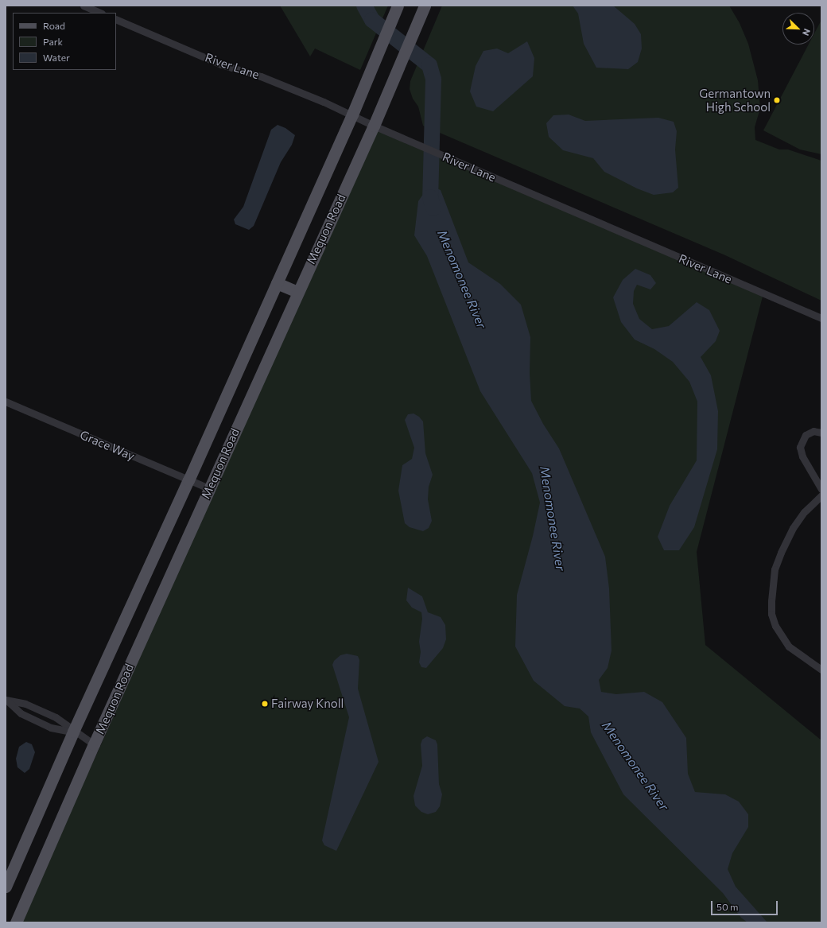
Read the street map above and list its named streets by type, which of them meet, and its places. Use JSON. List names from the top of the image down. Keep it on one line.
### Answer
{"streets":{"main road":["Mequon Road"],"street":["River Lane","Grace Way"]},"crossings":[["River Lane","Mequon Road"],["Mequon Road","Grace Way"]],"water":["Menomonee River"],"places":["Germantown High School","Fairway Knoll"],"legend":["Road","Park","Water"],"scale_bar":"50 m","north":"bottom right"}
